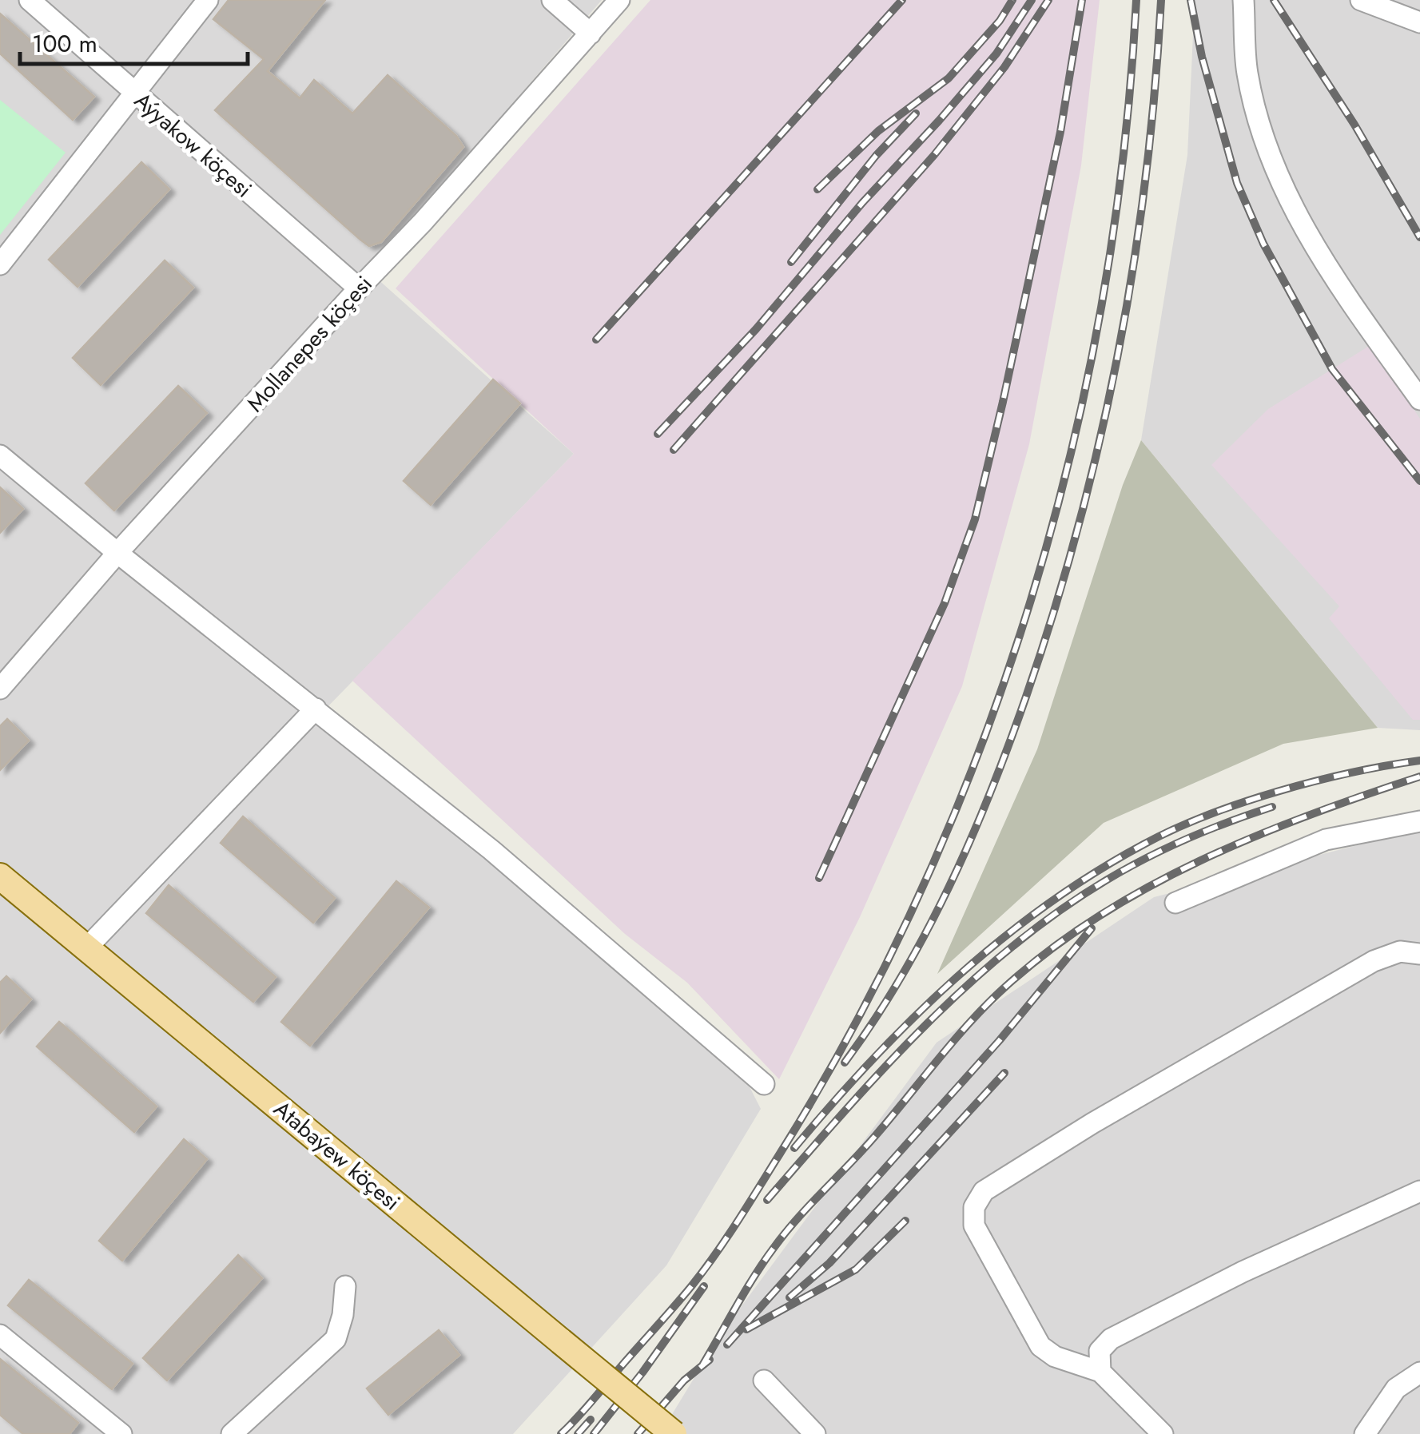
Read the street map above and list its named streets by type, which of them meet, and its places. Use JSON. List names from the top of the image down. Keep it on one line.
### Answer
{"streets":{"main road":["Atabaýew köçesi"],"street":["Aýyakow köçesi","Mollanepes köçesi"]},"crossings":[["Aýyakow köçesi","Mollanepes köçesi"]],"scale_bar":"100 m"}
